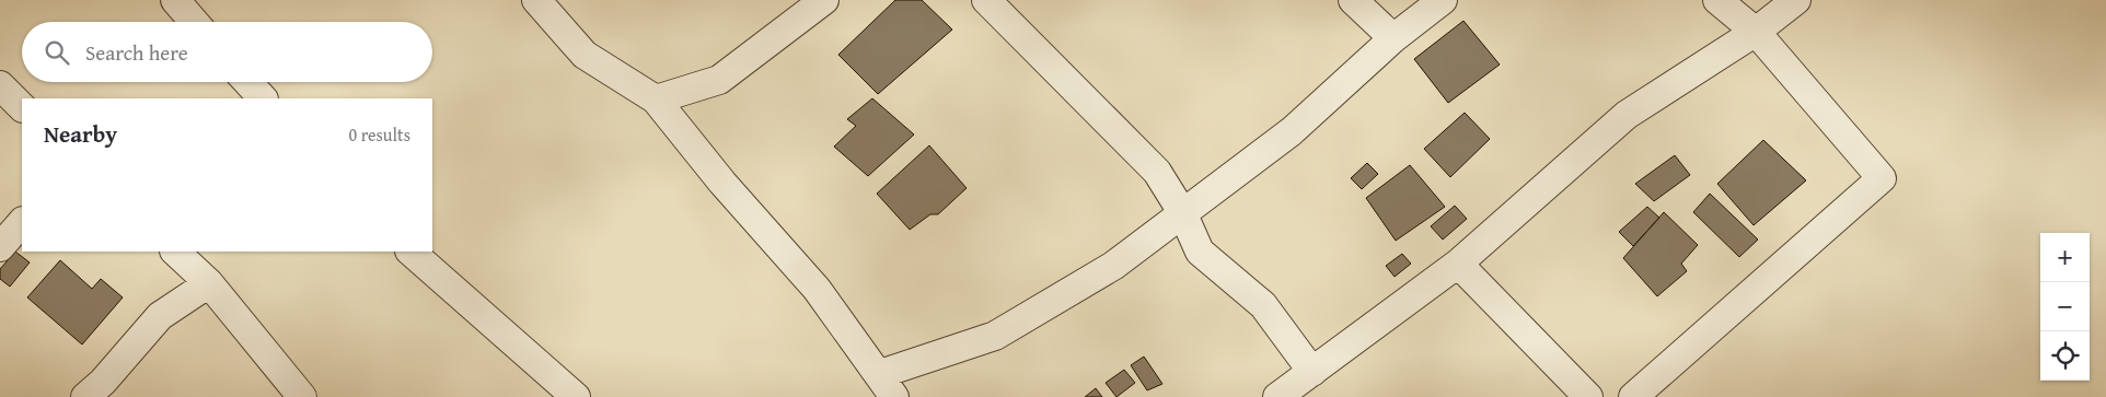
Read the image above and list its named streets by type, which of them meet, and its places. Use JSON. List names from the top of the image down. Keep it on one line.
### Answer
{"page":{"search":"Search here","heading":["Nearby","0 results"],"map_buttons":["+","−"]}}
